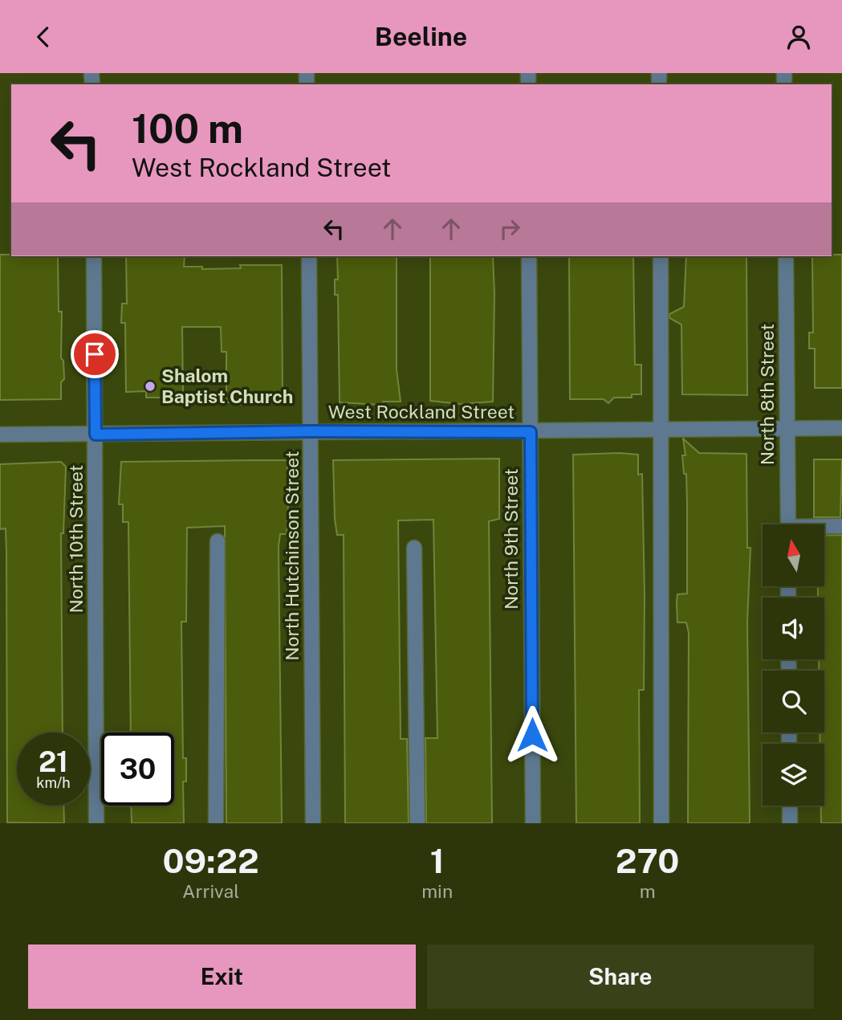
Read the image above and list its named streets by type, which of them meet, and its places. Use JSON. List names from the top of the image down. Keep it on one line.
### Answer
{"streets":{"street":["North 8th Street","West Rockland Street","North 10th Street","North 9th Street","North Hutchinson Street"]},"crossings":[["North 8th Street","West Rockland Street"],["West Rockland Street","North 10th Street"],["West Rockland Street","North 9th Street"],["West Rockland Street","North Hutchinson Street"]],"places":["Shalom Baptist Church"],"north":"top","page":{"header":"Beeline","turn":["100 m","West Rockland Street"],"speed":"21 km/h","limit":"30","eta":["09:22","Arrival","1","min","270","m"],"buttons":["Exit","Share"]}}
